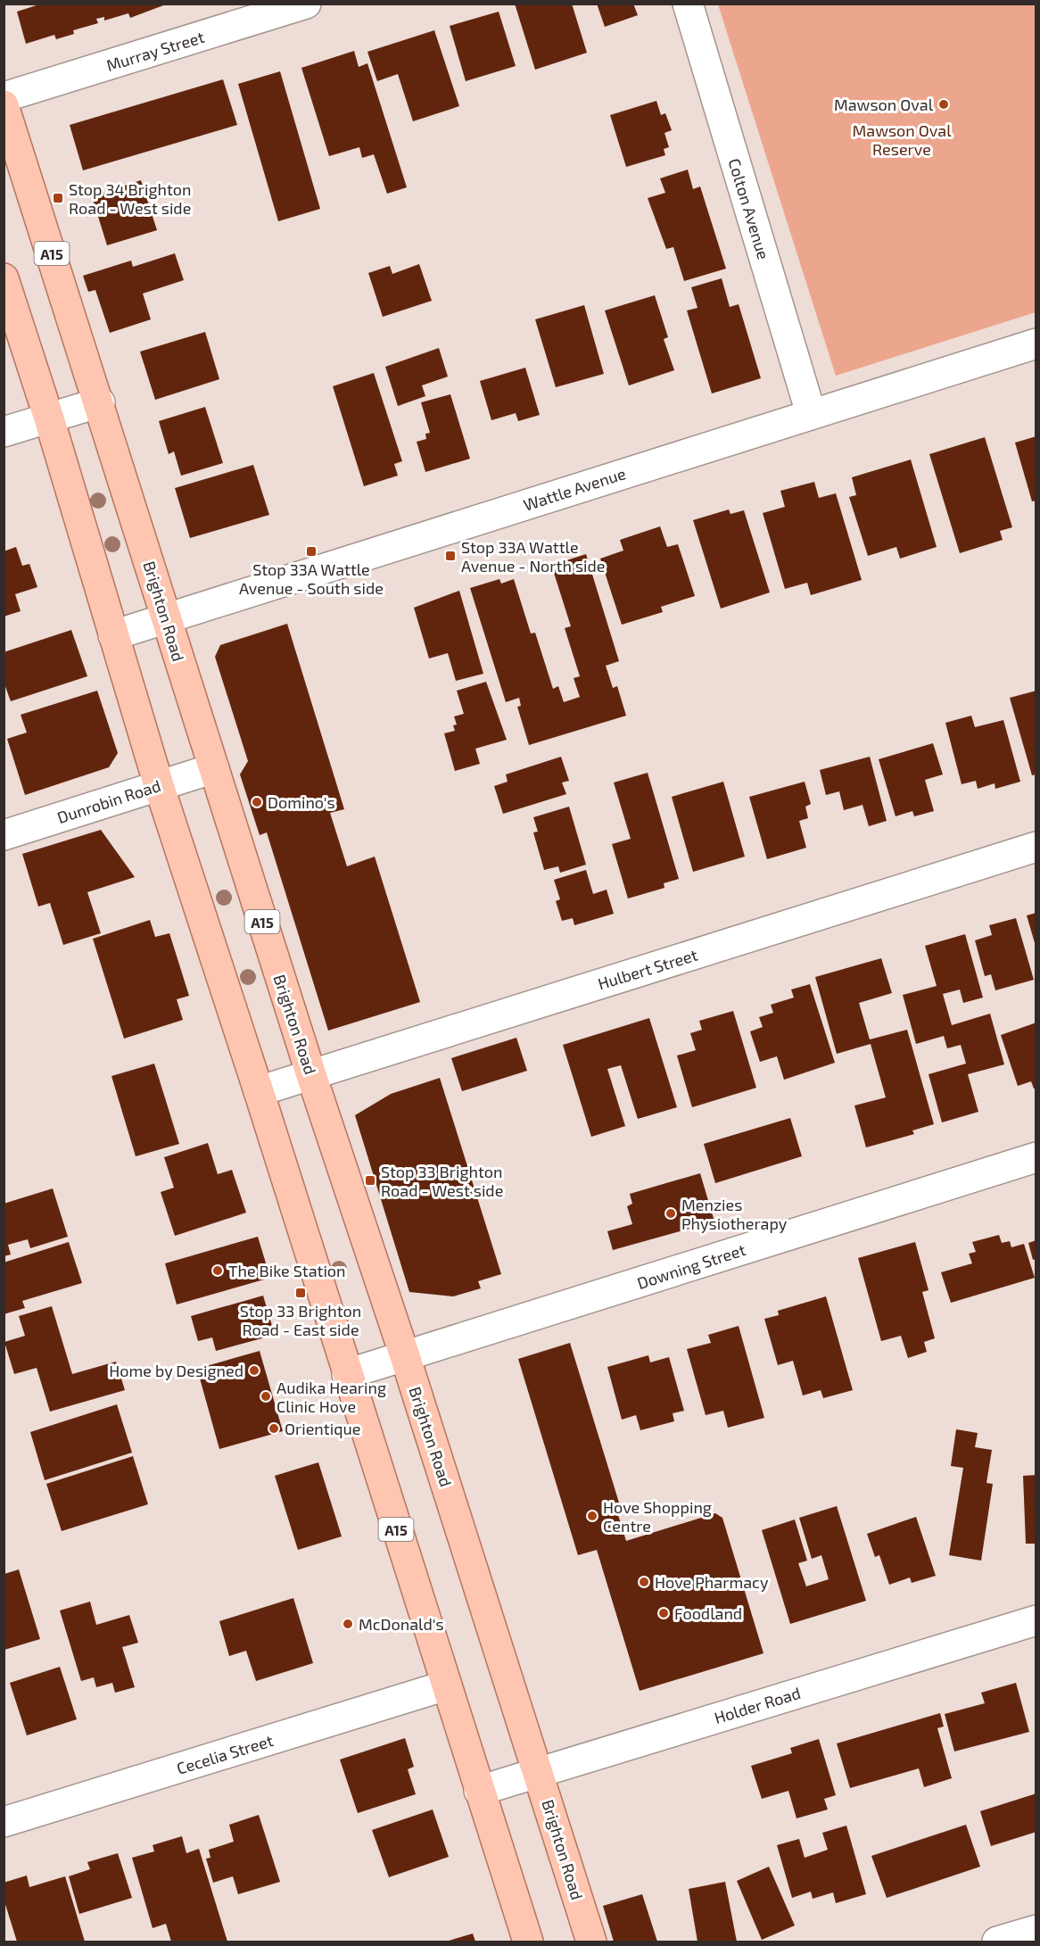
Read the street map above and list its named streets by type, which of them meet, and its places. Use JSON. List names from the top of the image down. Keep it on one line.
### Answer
{"streets":{"main road":["A15","Brighton Road"],"street":["Murray Street","Colton Avenue","Wattle Avenue","Dunrobin Road","Hulbert Street","Downing Street","Holder Road","Cecelia Street"]},"crossings":[["Colton Avenue","Wattle Avenue"],["A15","Wattle Avenue"],["A15","Dunrobin Road"],["A15","Hulbert Street"],["A15","Downing Street"],["A15","Holder Road"],["A15","Cecelia Street"],["Wattle Avenue","Brighton Road"],["Brighton Road","Dunrobin Road"],["Brighton Road","Hulbert Street"],["Brighton Road","Downing Street"],["Brighton Road","Holder Road"]],"parks":["Mawson Oval Reserve"],"places":{"other":["Mawson Oval","Domino's","Menzies Physiotherapy","The Bike Station","Home by Designed","Audika Hearing Clinic Hove","Orientique","Hove Shopping Centre","Hove Pharmacy","Foodland","McDonald's"],"transit":["Stop 34 Brighton Road - West side","Stop 33A Wattle Avenue - South side","Stop 33A Wattle Avenue - North side","Stop 33 Brighton Road - West side","Stop 33 Brighton Road - East side"]}}
